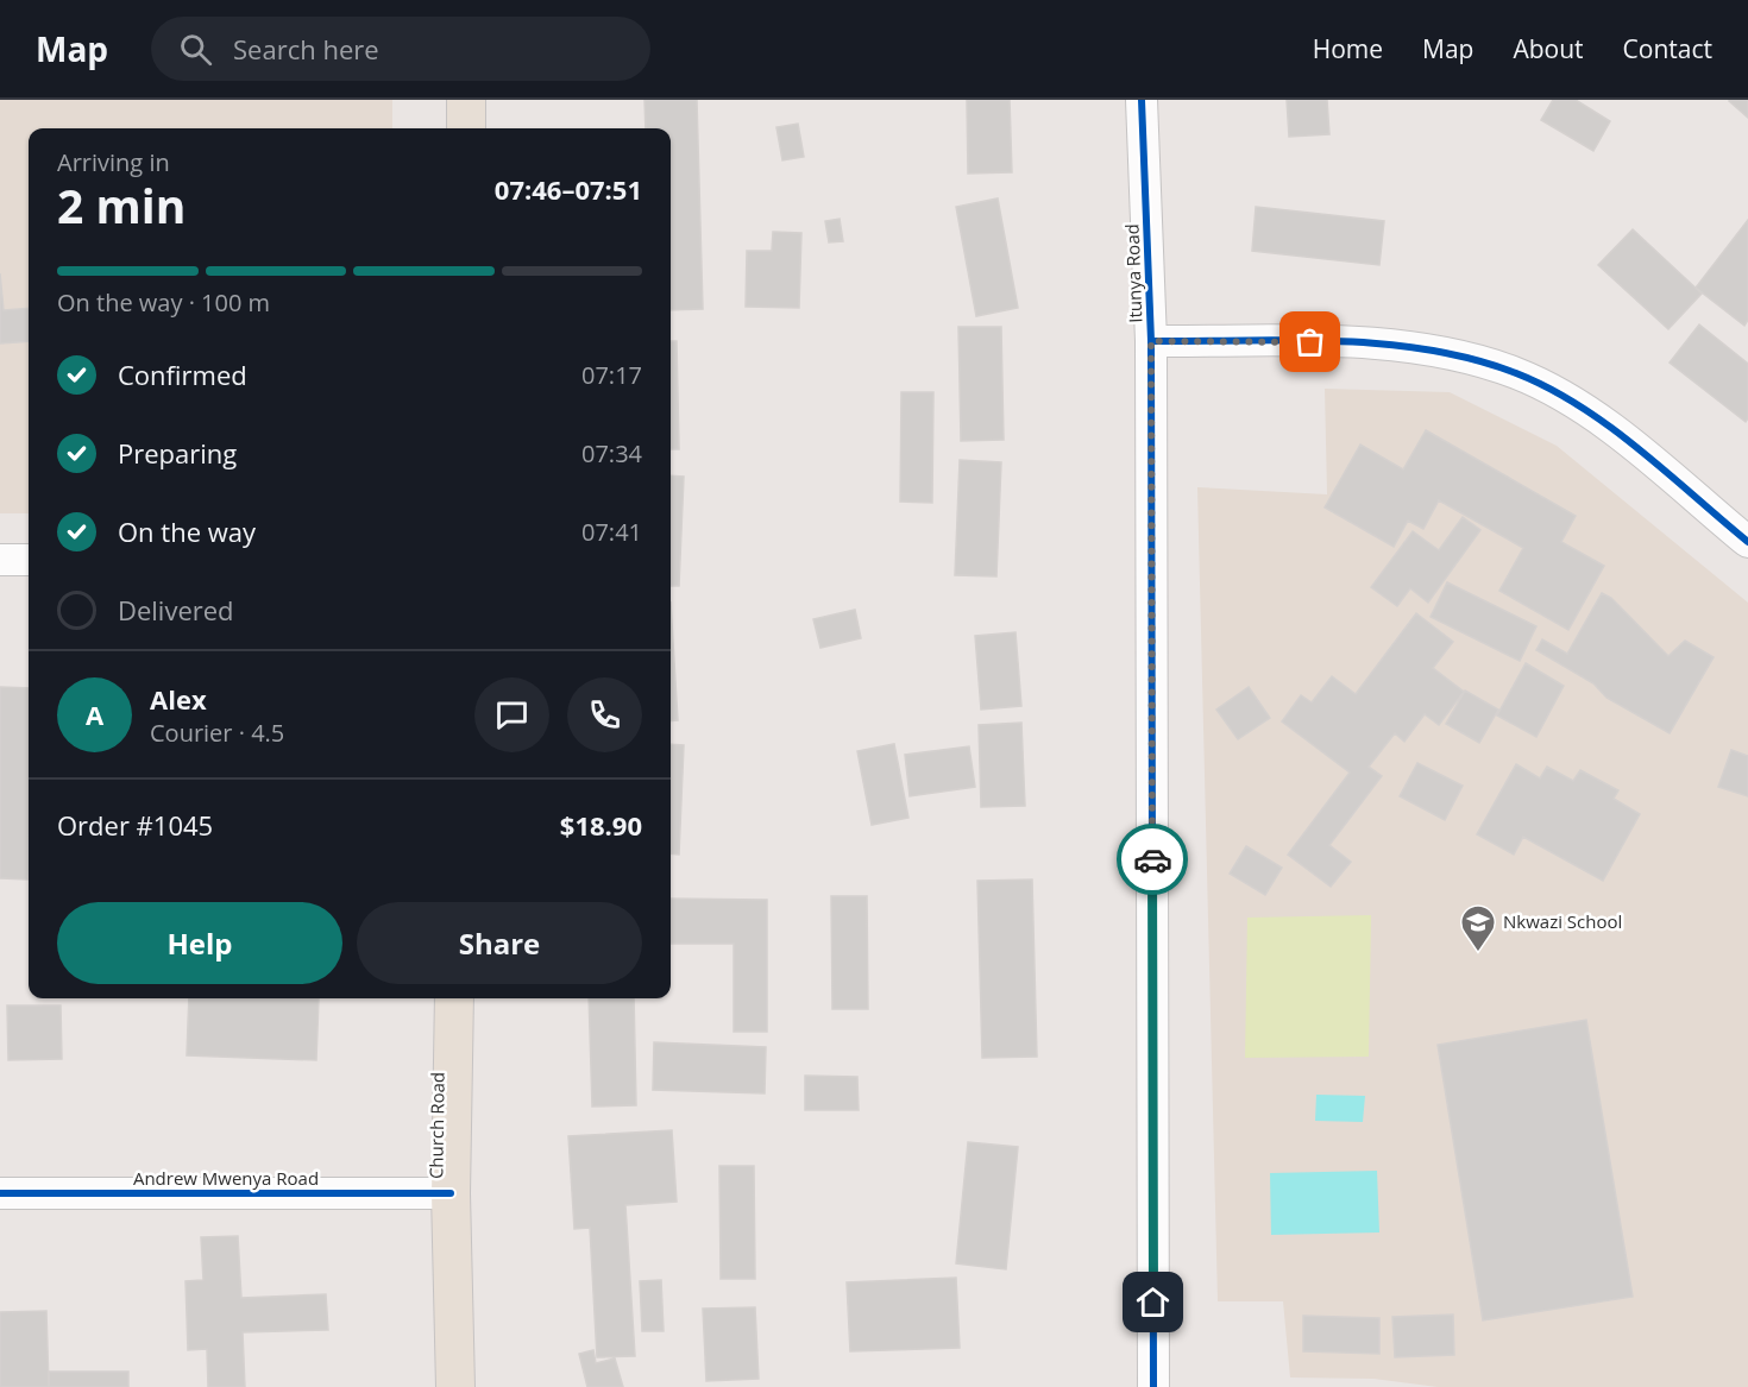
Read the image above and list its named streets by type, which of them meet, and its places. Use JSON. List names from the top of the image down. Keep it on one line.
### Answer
{"streets":{"main road":["Church Road"],"street":["Itunya Road","Andrew Mwenya Road"]},"crossings":[["Church Road","Andrew Mwenya Road"]],"places":{"school or university":["Nkwazi School"]},"page":{"header":"Map","search":"Search here","nav":["Home","Map","About","Contact"],"heading":["2 min","Arriving in","07:46–07:51"],"panel":["Alex","Courier · 4.5","Order #1045","$18.90"],"bar":"On the way · 100 m","list":[["Confirmed","07:17"],["Preparing","07:34"],["On the way","07:41"],"Delivered"],"round":"A","buttons":["Help","Share"]}}
